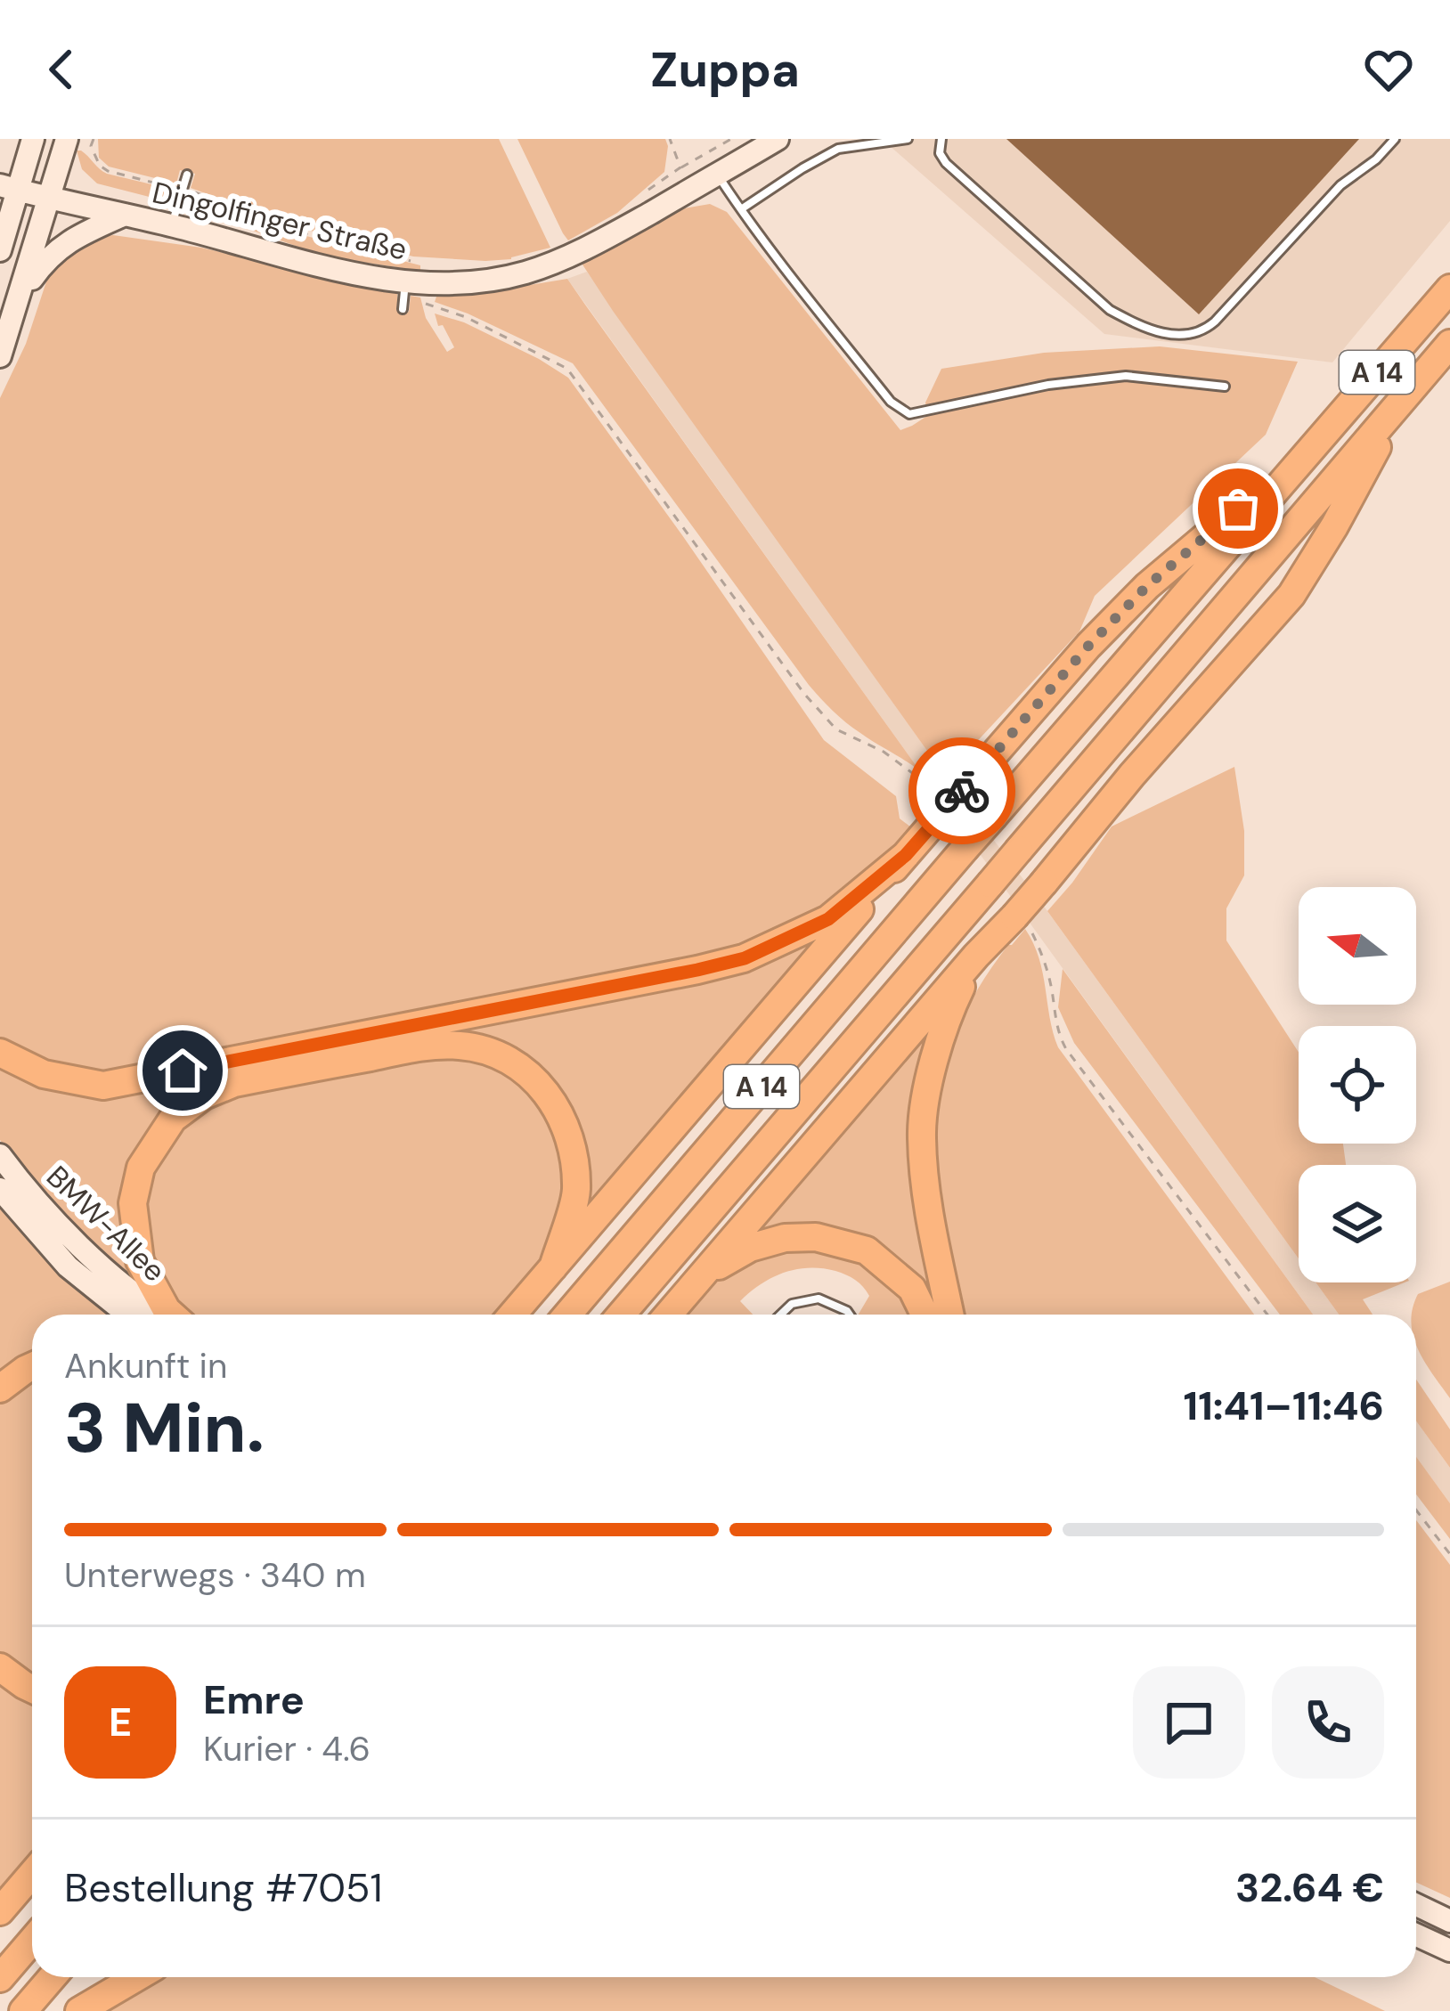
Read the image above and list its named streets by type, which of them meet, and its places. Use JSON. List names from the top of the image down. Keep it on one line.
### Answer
{"streets":{"highway":["A 14"],"main road":["Dingolfinger Straße","BMW-Allee"]},"north":"left","page":{"header":"Zuppa","heading":["3 Min.","Ankunft in","11:41–11:46"],"panel":["Emre","Kurier · 4.6","Bestellung #7051","32.64 €"],"bar":"Unterwegs · 340 m","round":"E"}}
